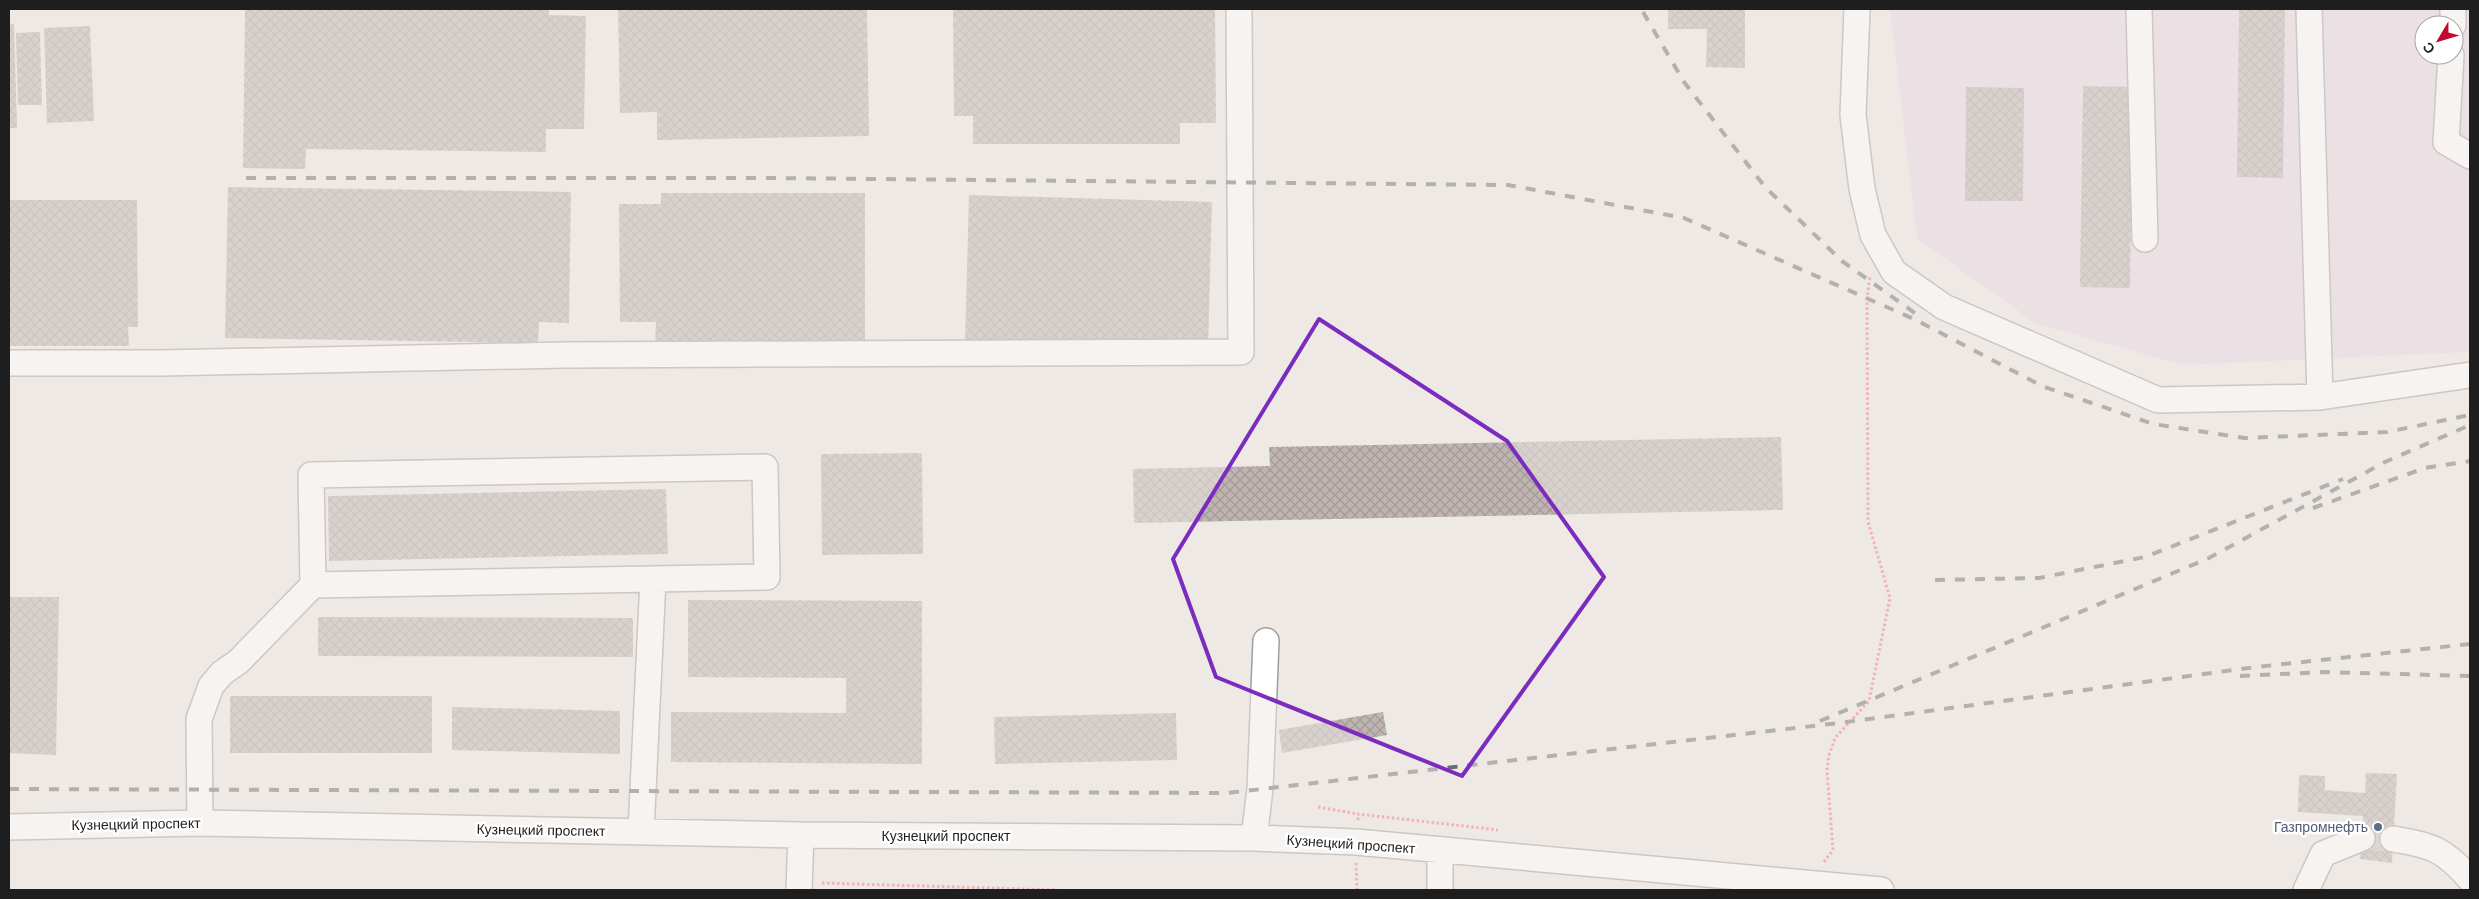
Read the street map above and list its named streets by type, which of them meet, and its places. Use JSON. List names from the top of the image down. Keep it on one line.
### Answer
{"streets":{"street":["Кузнецкий проспект"]},"places":["Газпромнефть"],"north":"bottom left"}
